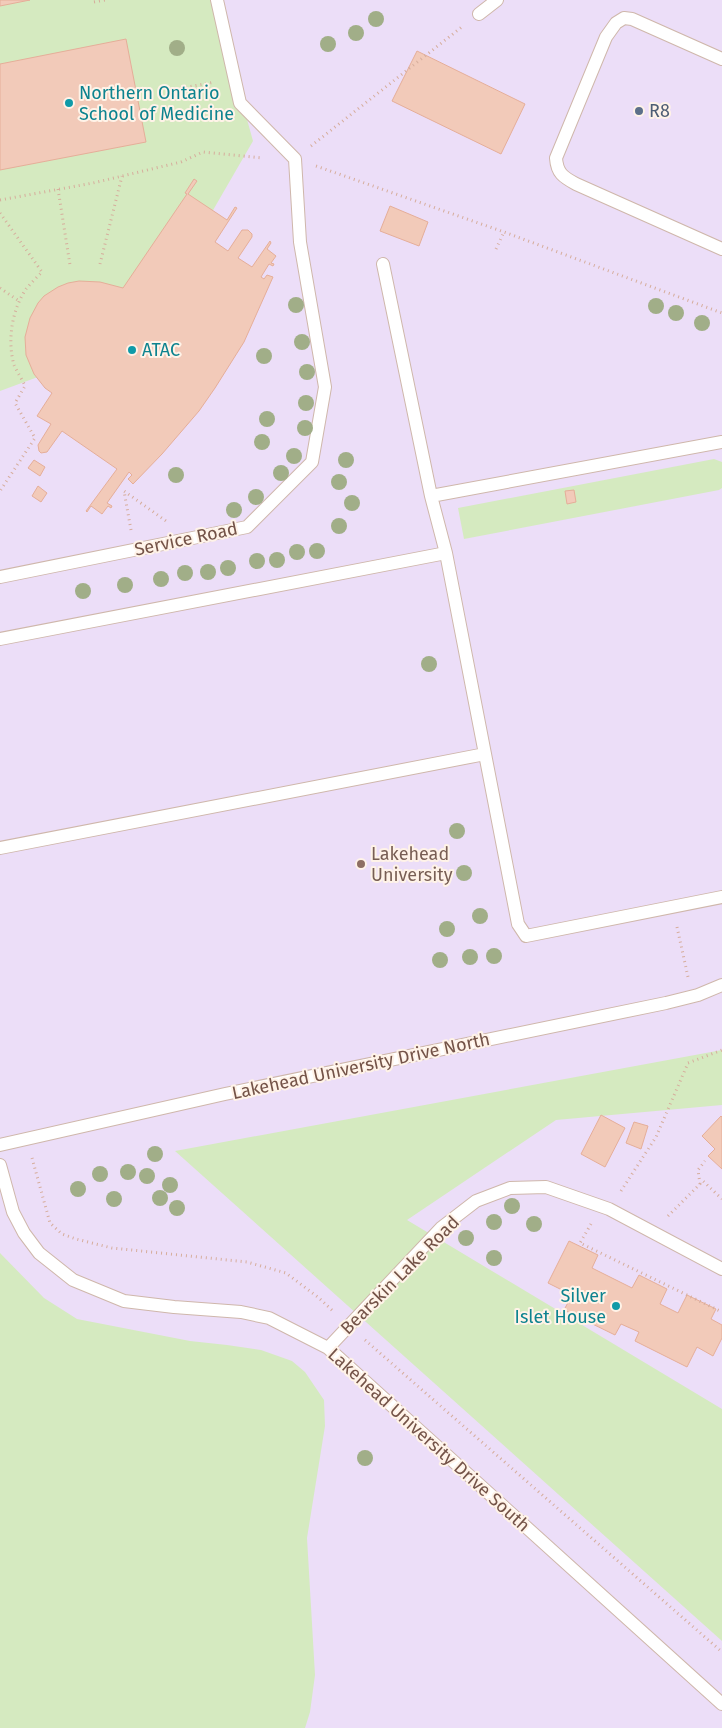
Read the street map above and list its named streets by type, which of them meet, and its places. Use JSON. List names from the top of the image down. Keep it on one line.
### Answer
{"streets":{"lane":["Service Road","Lakehead University Drive North","Bearskin Lake Road","Lakehead University Drive South"]},"crossings":[["Bearskin Lake Road","Lakehead University Drive South"]],"places":["Northern Ontario School of Medicine","R8","ATAC","Lakehead University","Silver Islet House"]}
